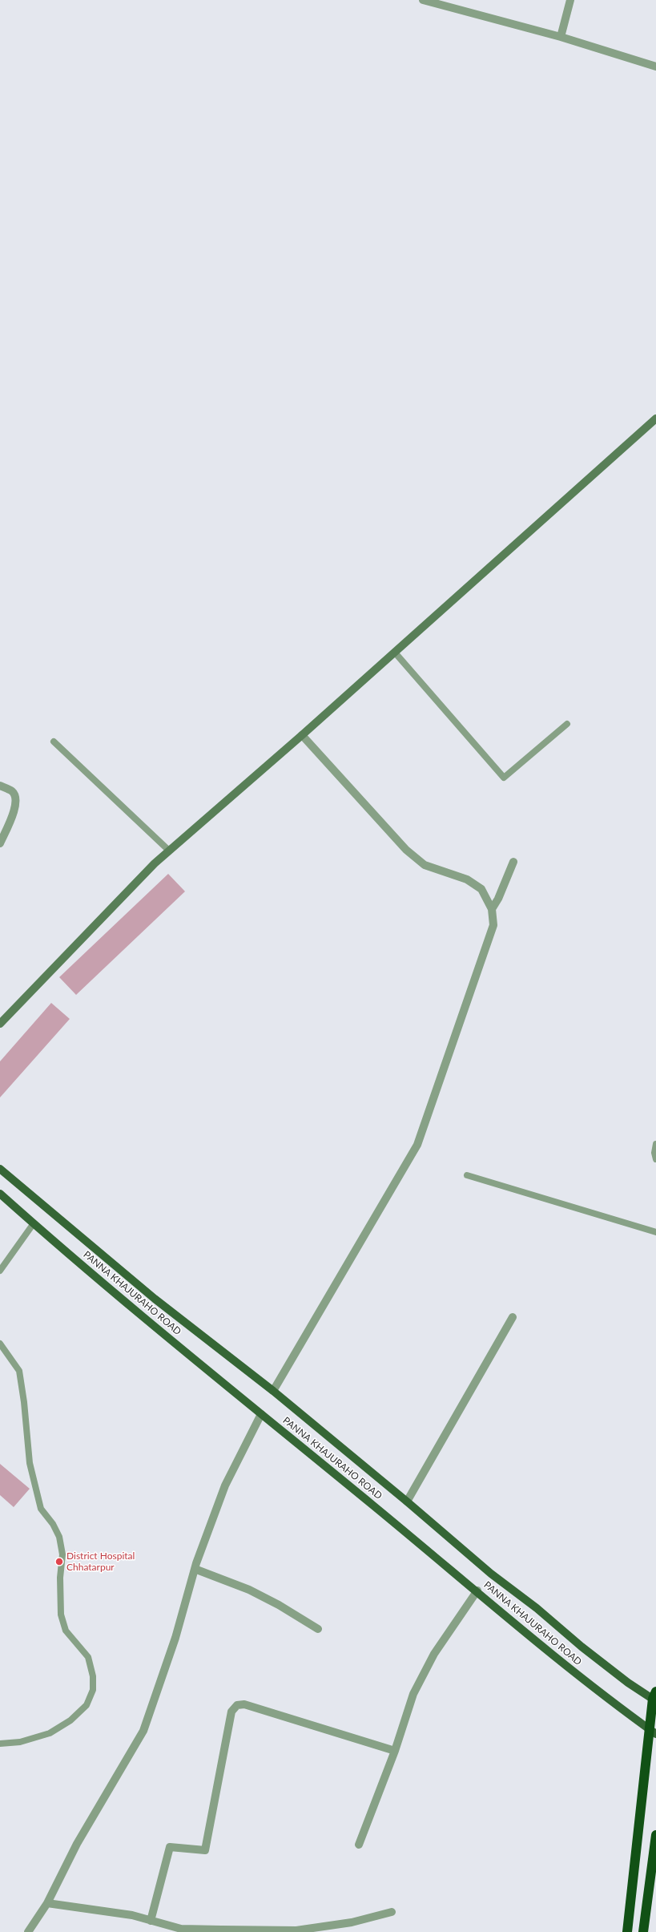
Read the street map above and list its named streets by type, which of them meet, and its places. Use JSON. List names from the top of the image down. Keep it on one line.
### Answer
{"streets":{"main road":["PANNA KHAJURAHO ROAD"]},"places":["District Hospital Chhatarpur"]}
